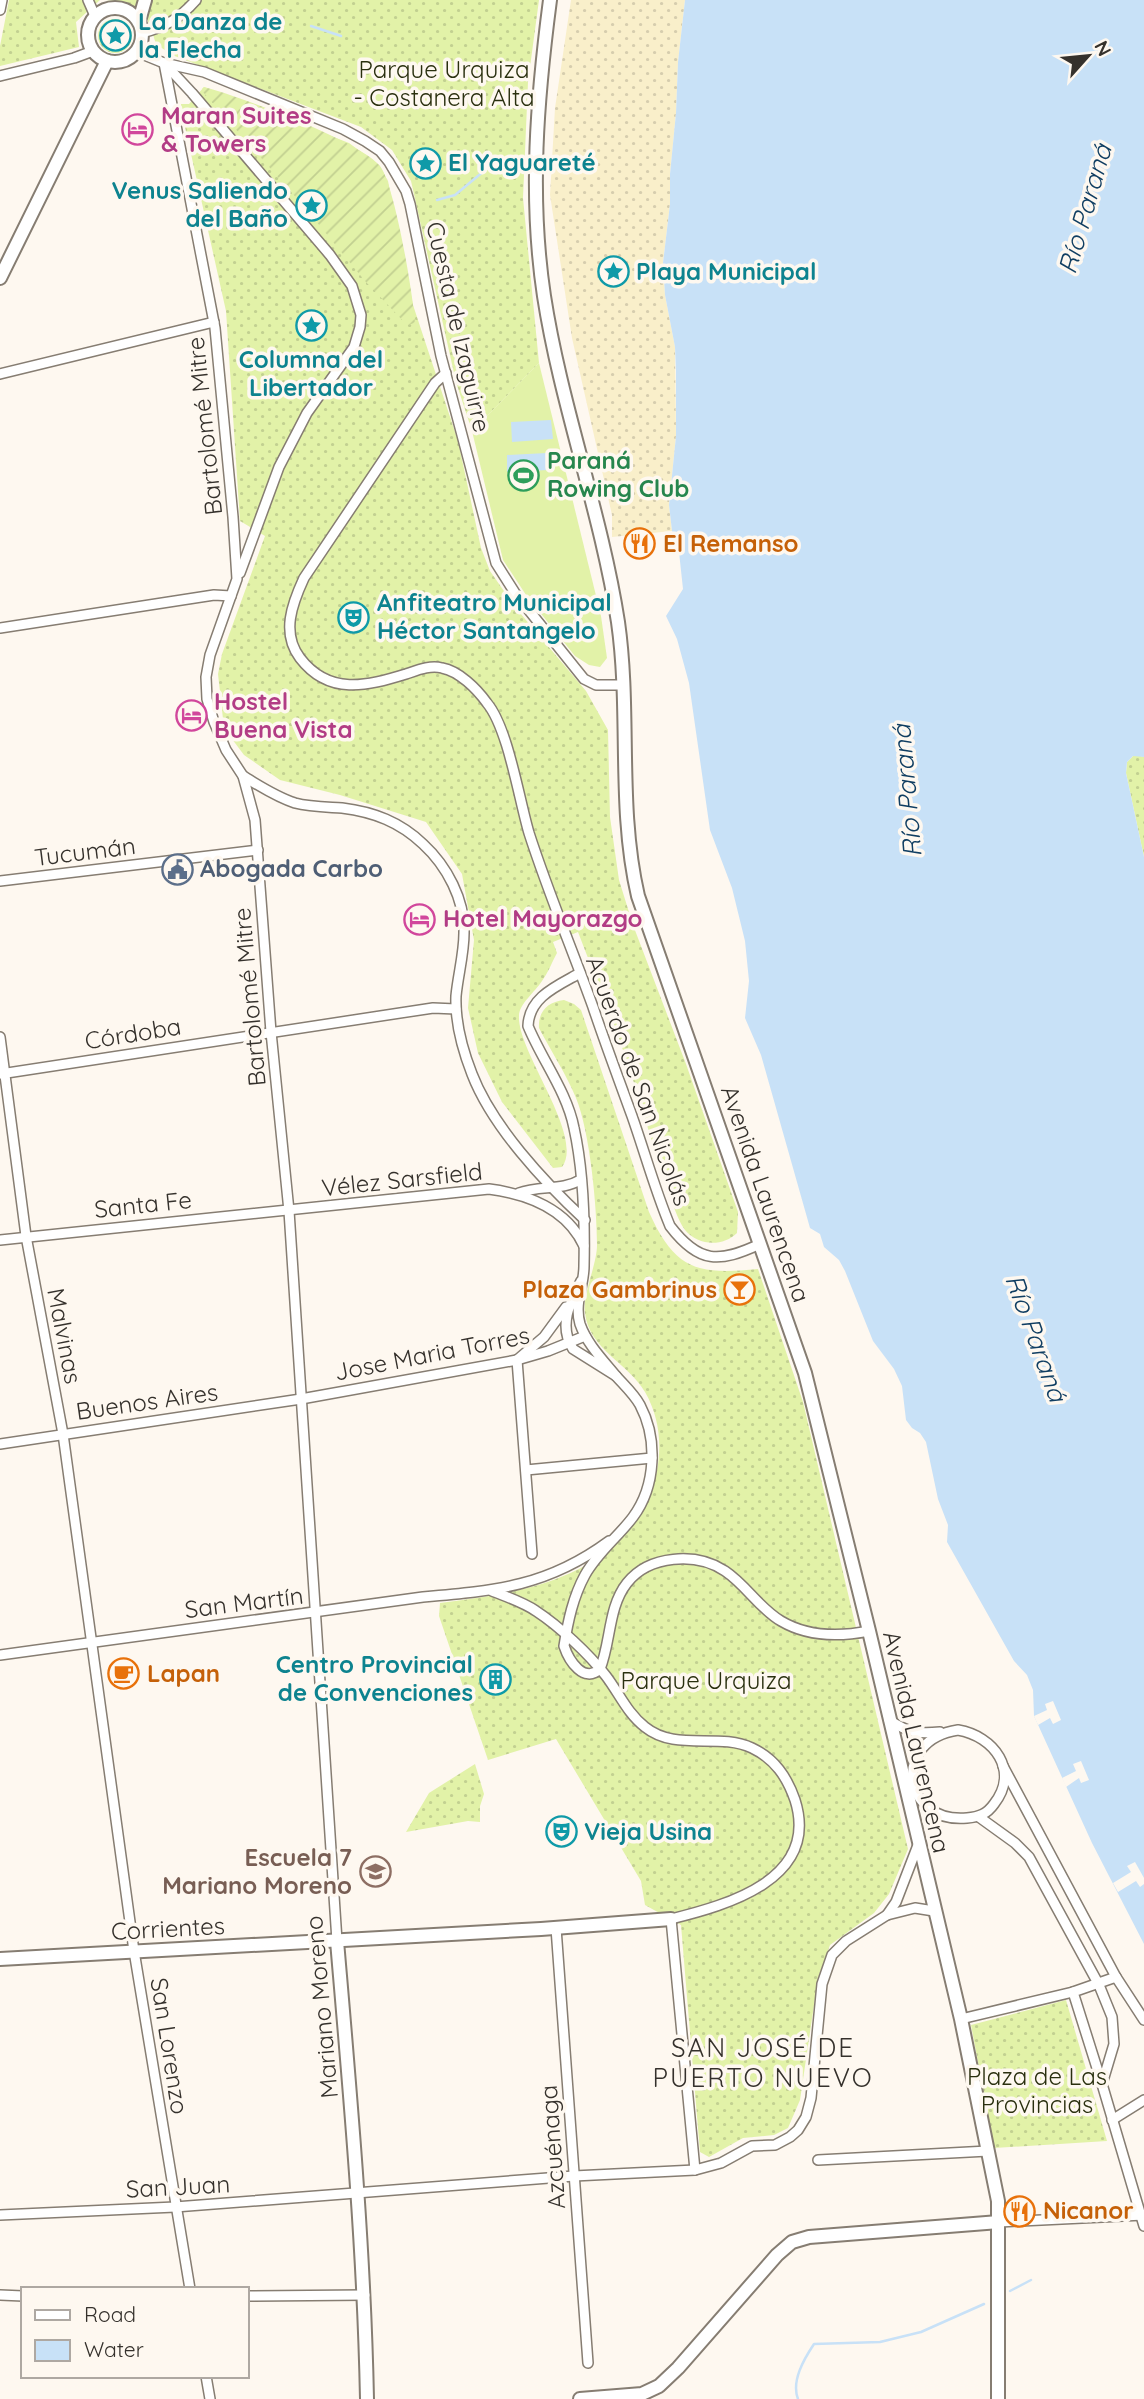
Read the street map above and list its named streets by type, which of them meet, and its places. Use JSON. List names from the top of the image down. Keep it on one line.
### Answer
{"streets":{"street":["Cuesta de Izaguirre","Bartolomé Mitre","Tucumán","Córdoba","Acuerdo de San Nicolás","Vélez Sarsfield","Avenida Laurencena","Santa Fe","Malvinas","Jose Maria Torres","Buenos Aires","San Martín","Corrientes","Mariano Moreno","San Lorenzo","Azcuénaga","San Juan"]},"crossings":[["Cuesta de Izaguirre","Bartolomé Mitre"],["Cuesta de Izaguirre","Acuerdo de San Nicolás"],["Cuesta de Izaguirre","Avenida Laurencena"],["Bartolomé Mitre","Tucumán"],["Bartolomé Mitre","Córdoba"],["Bartolomé Mitre","Vélez Sarsfield"],["Bartolomé Mitre","Santa Fe"],["Bartolomé Mitre","Jose Maria Torres"],["Bartolomé Mitre","Buenos Aires"],["Bartolomé Mitre","San Martín"],["Bartolomé Mitre","Mariano Moreno"],["Córdoba","Malvinas"],["Acuerdo de San Nicolás","Avenida Laurencena"],["Vélez Sarsfield","Santa Fe"],["Santa Fe","Malvinas"],["Malvinas","Buenos Aires"],["Malvinas","San Martín"],["Malvinas","San Lorenzo"],["Jose Maria Torres","Buenos Aires"],["San Martín","Mariano Moreno"],["San Martín","San Lorenzo"],["Corrientes","Mariano Moreno"],["Corrientes","San Lorenzo"],["Corrientes","Azcuénaga"],["Mariano Moreno","San Juan"],["San Lorenzo","San Juan"],["Azcuénaga","San Juan"]],"districts":["SAN JOSÉ DE PUERTO NUEVO"],"water":["Río Paraná"],"parks":["Parque Urquiza - Costanera Alta","Parque Urquiza","Plaza de Las Provincias"],"places":{"place":["La Danza de la Flecha","El Yaguareté","Venus Saliendo del Baño","Playa Municipal","Columna del Libertador"],"hotel":["Maran Suites & Towers","Hostel Buena Vista","Hotel Mayorazgo"],"sports":["Paraná Rowing Club"],"restaurant":["El Remanso","Nicanor"],"theatre":["Anfiteatro Municipal Héctor Santangelo","Vieja Usina"],"public building":["Abogada Carbo"],"bar":["Plaza Gambrinus"],"cafe":["Lapan"],"building":["Centro Provincial de Convenciones"],"school or university":["Escuela 7 Mariano Moreno"]},"legend":["Road","Water"],"north":"top right"}
